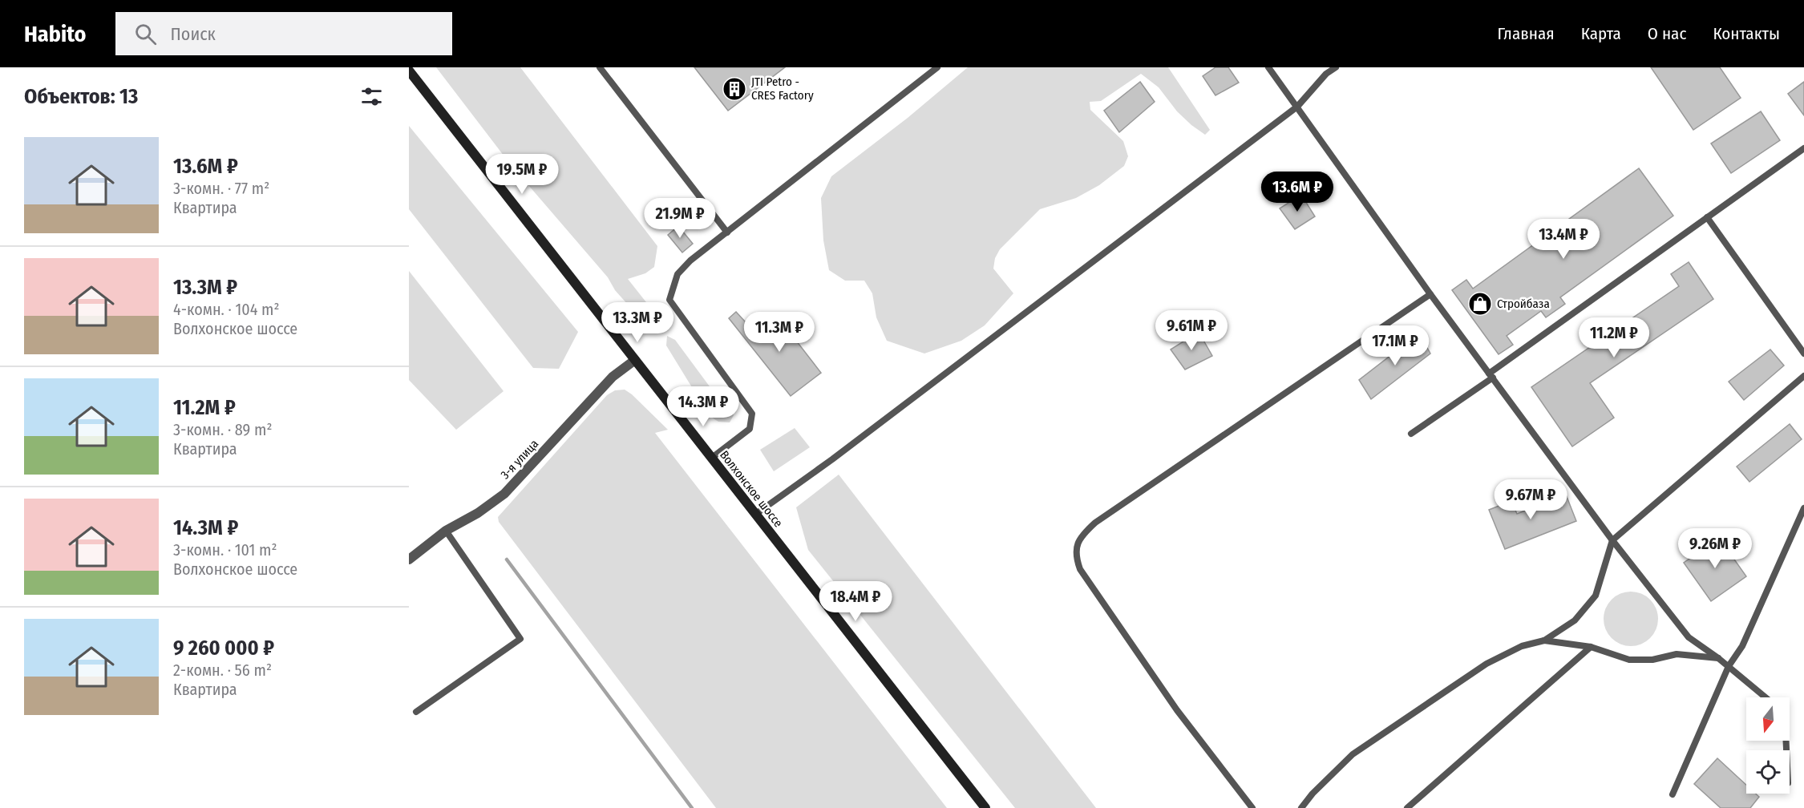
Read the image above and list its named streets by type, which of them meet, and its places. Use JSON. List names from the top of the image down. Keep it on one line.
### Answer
{"streets":{"main road":["Волхонское шоссе"],"street":["3-я улица"]},"crossings":[["3-я улица","Волхонское шоссе"]],"places":{"building":["JTI Petro - CRES Factory"],"shop":["Стройбаза"]},"north":"bottom","page":{"header":"Habito","search":"Поиск","nav":["Главная","Карта","О нас","Контакты"],"heading":"Объектов: 13","list":[{"name":"13.6M ₽","note":"3-комн. · 77 m² · Квартира"},{"name":"13.3M ₽","note":"4-комн. · 104 m² · Волхонское шоссе"},{"name":"11.2M ₽","note":"3-комн. · 89 m² · Квартира"},{"name":"14.3M ₽","note":"3-комн. · 101 m² · Волхонское шоссе"},{"name":"9 260 000 ₽","note":"2-комн. · 56 m² · Квартира"}],"price":["19.5M ₽","13.6M ₽","21.9M ₽","13.4M ₽","13.3M ₽","9.61M ₽","11.3M ₽","11.2M ₽","17.1M ₽","14.3M ₽","9.67M ₽","9.26M ₽","18.4M ₽"]}}
